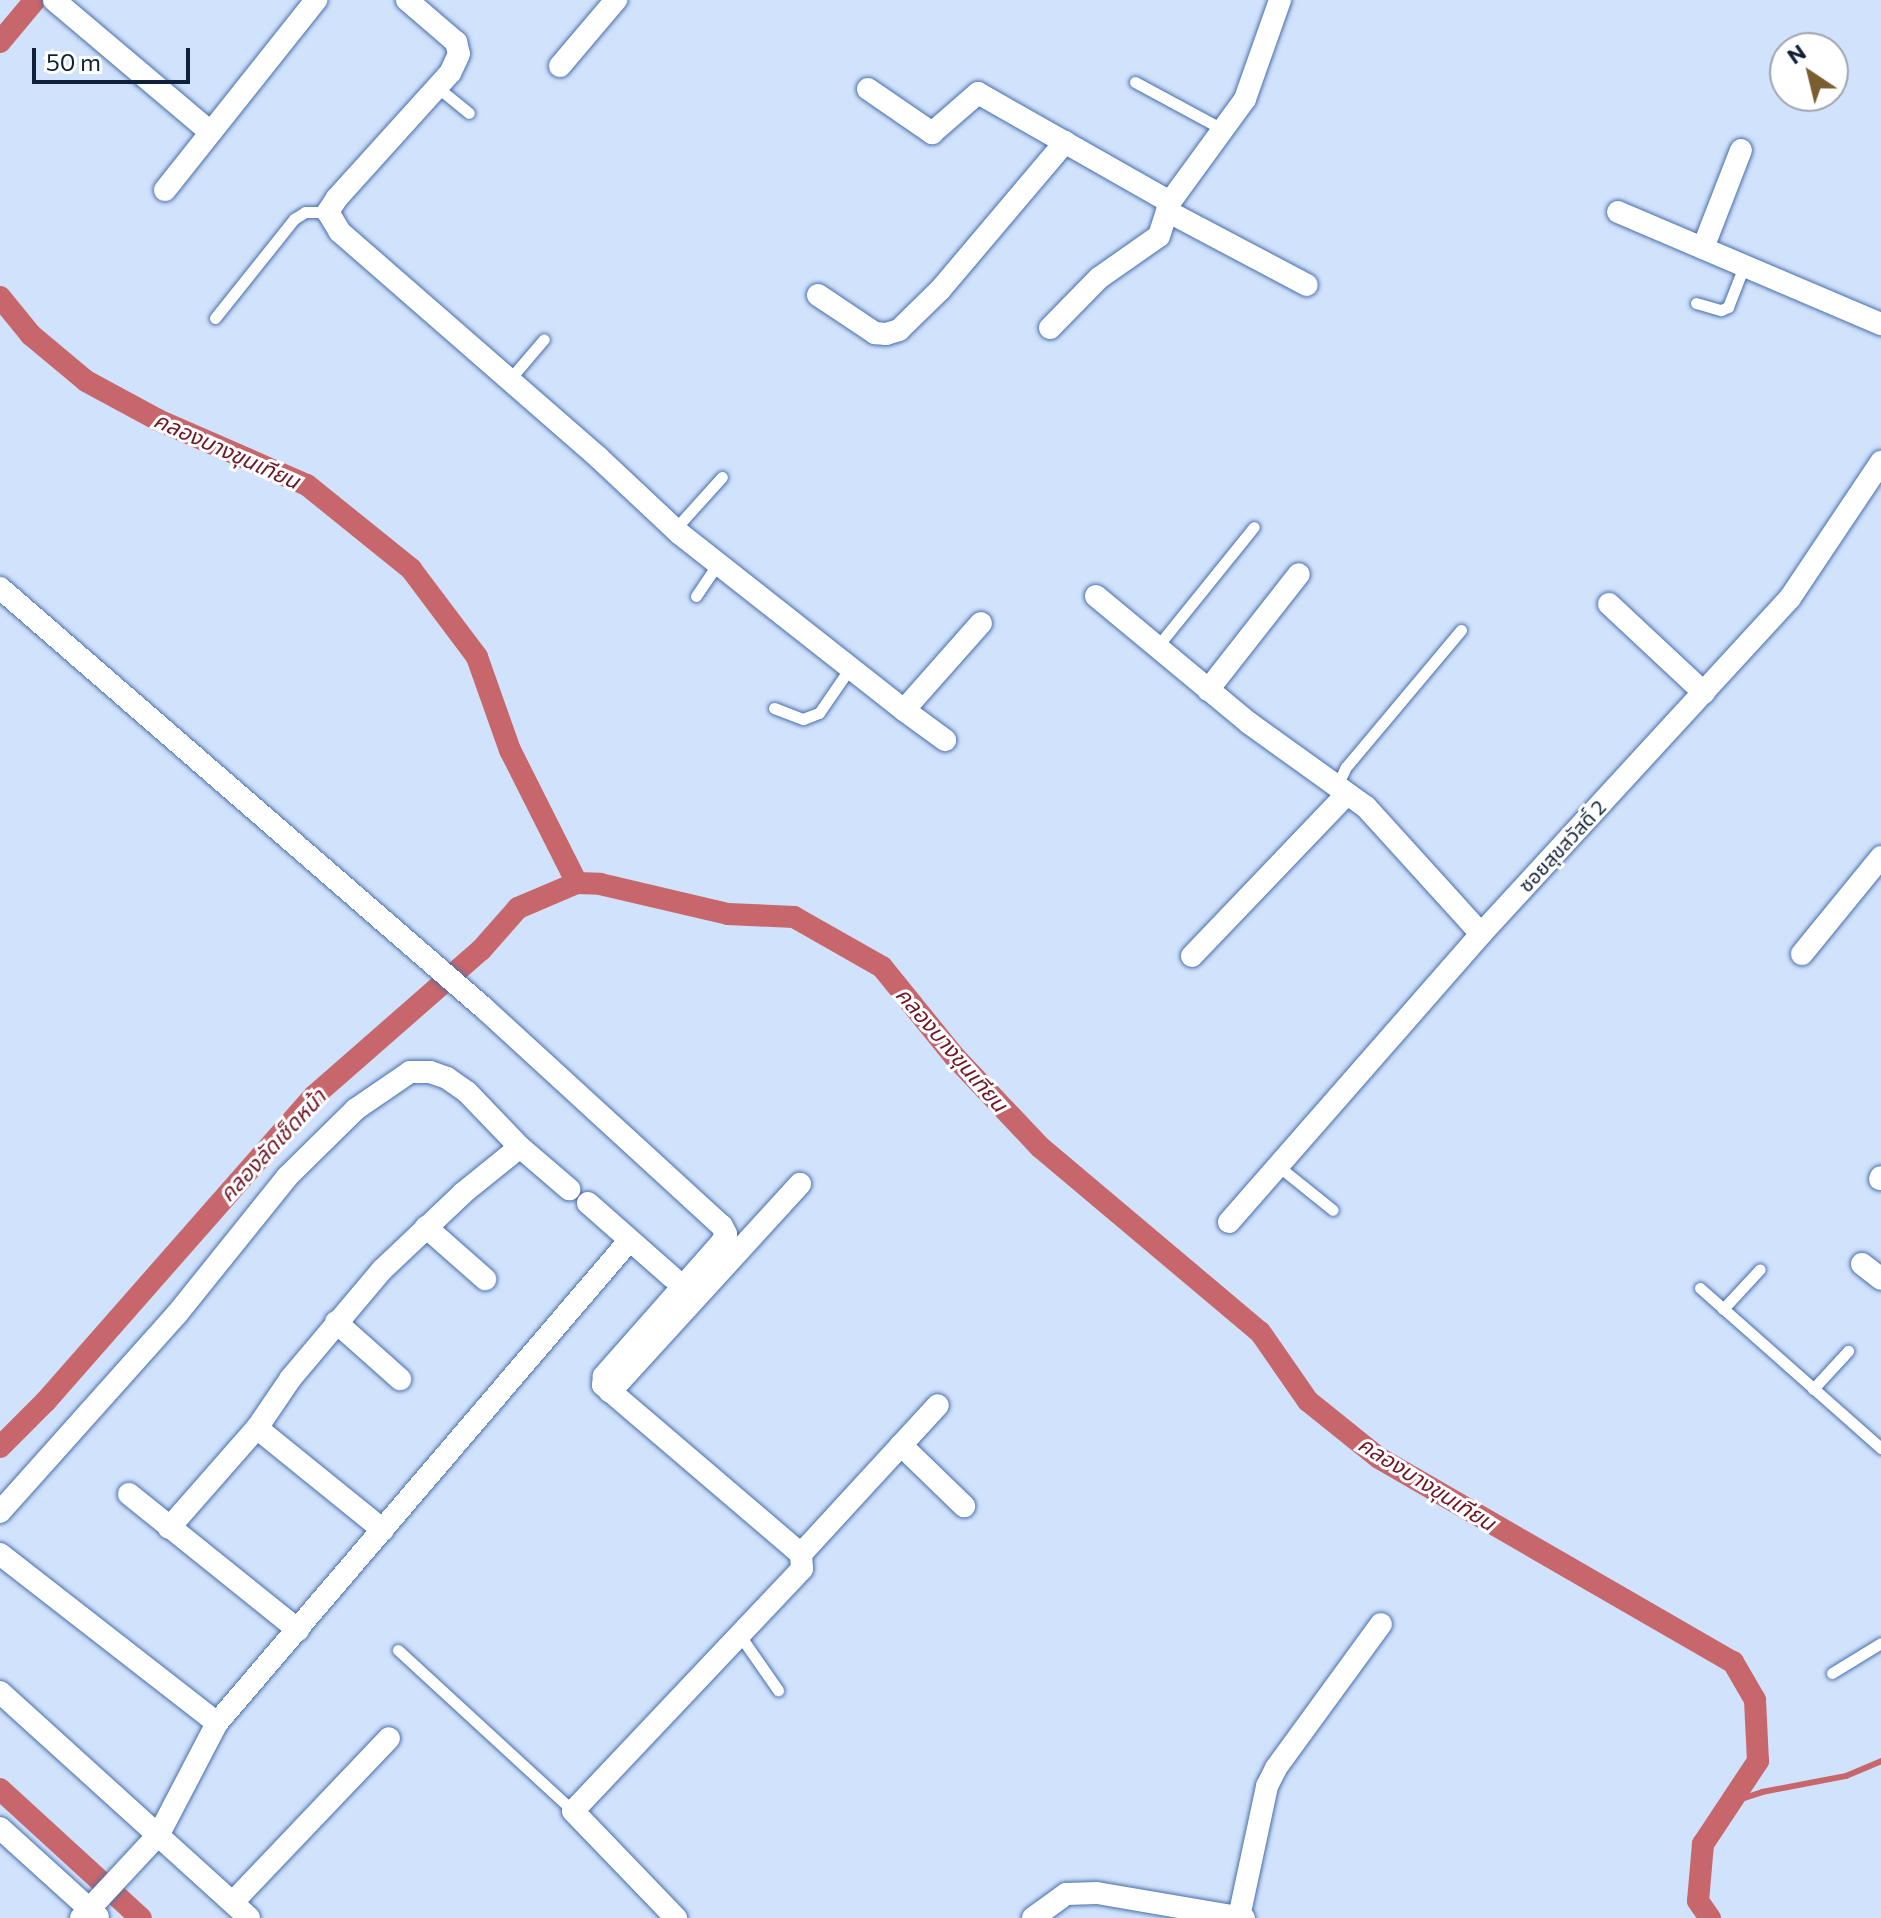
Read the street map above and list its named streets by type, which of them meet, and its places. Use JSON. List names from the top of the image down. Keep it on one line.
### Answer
{"streets":{"street":["ซอยสุขสวัสดิ์ 2"]},"water":["คลองบางขุนเทียน","คลองลัดเช็ดหน้า"],"scale_bar":"50 m","north":"top left"}
